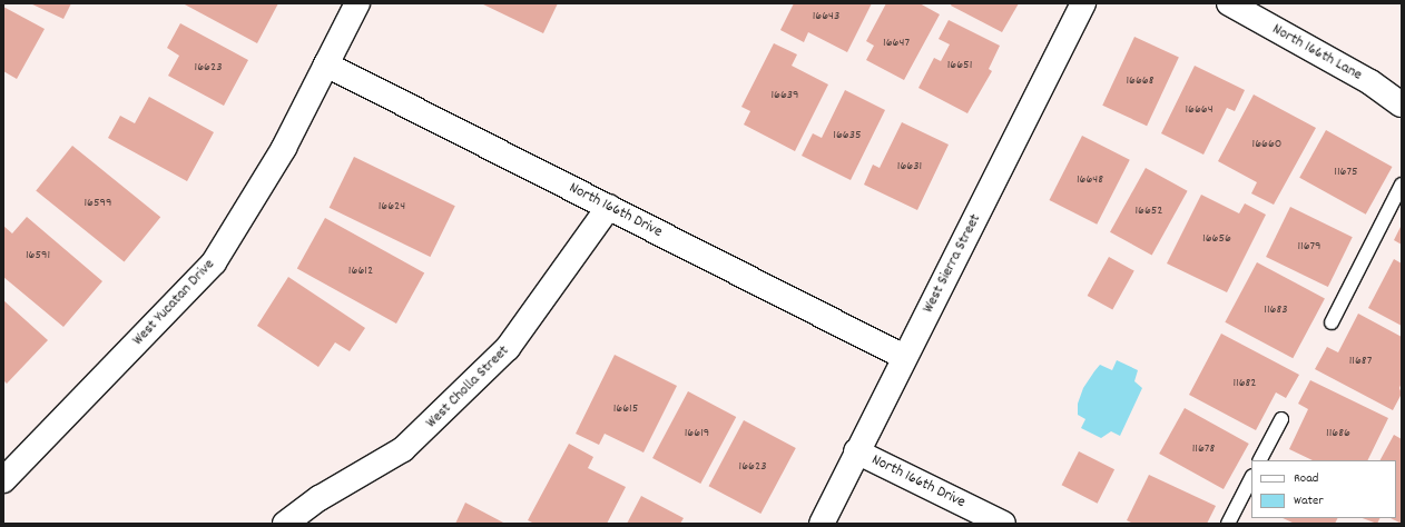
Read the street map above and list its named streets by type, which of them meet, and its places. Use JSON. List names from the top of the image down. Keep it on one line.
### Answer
{"streets":{"street":["North 166th Lane","North 166th Drive","West Sierra Street","West Yucatan Drive","West Cholla Street"]},"crossings":[["North 166th Drive","West Sierra Street"],["North 166th Drive","West Yucatan Drive"],["North 166th Drive","West Cholla Street"]],"house_numbers":["16643","16647","16651","16623","16668","16639","16664","16635","16660","16631","11675","16648","16599","16624","16652","16656","11679","16591","16612","11683","11687","11682","16615","16619","11686","11678","16623"],"legend":["Road","Water"]}
